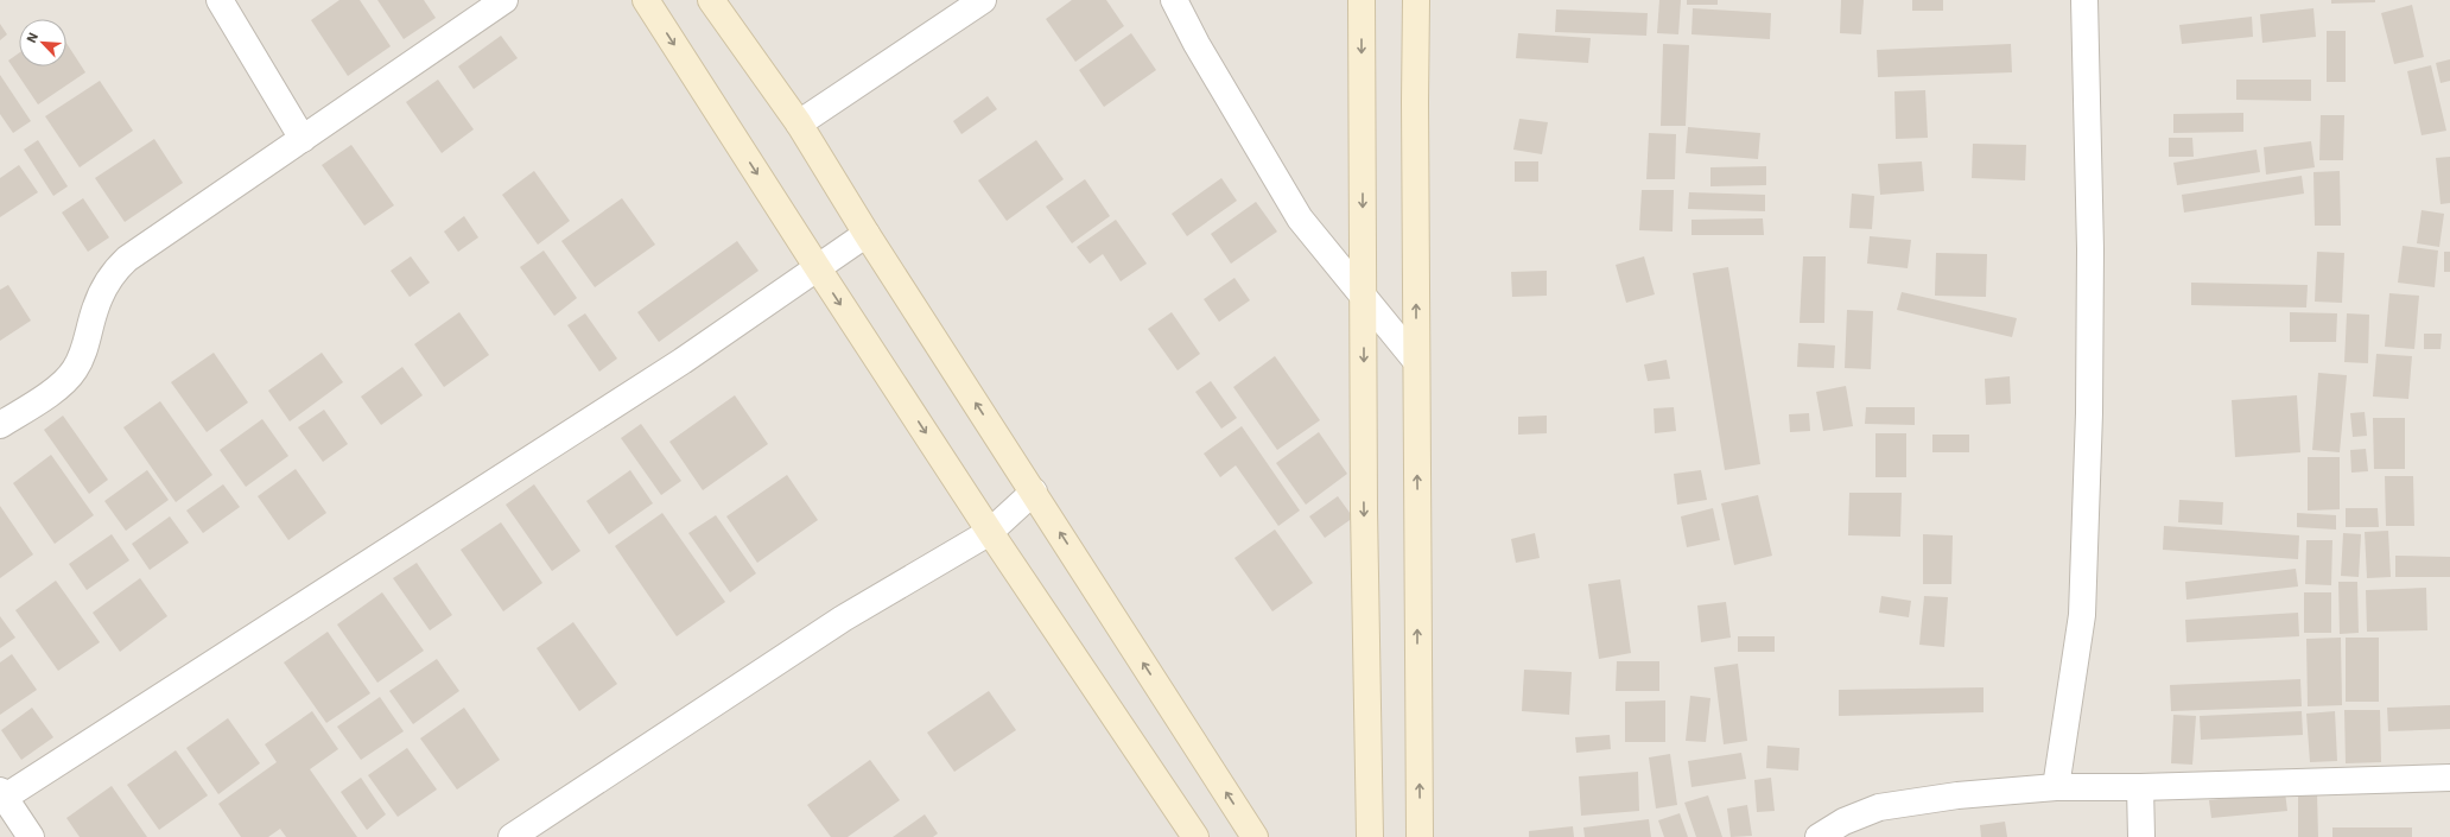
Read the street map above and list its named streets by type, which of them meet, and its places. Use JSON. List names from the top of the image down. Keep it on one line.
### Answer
{"north":"top left"}
